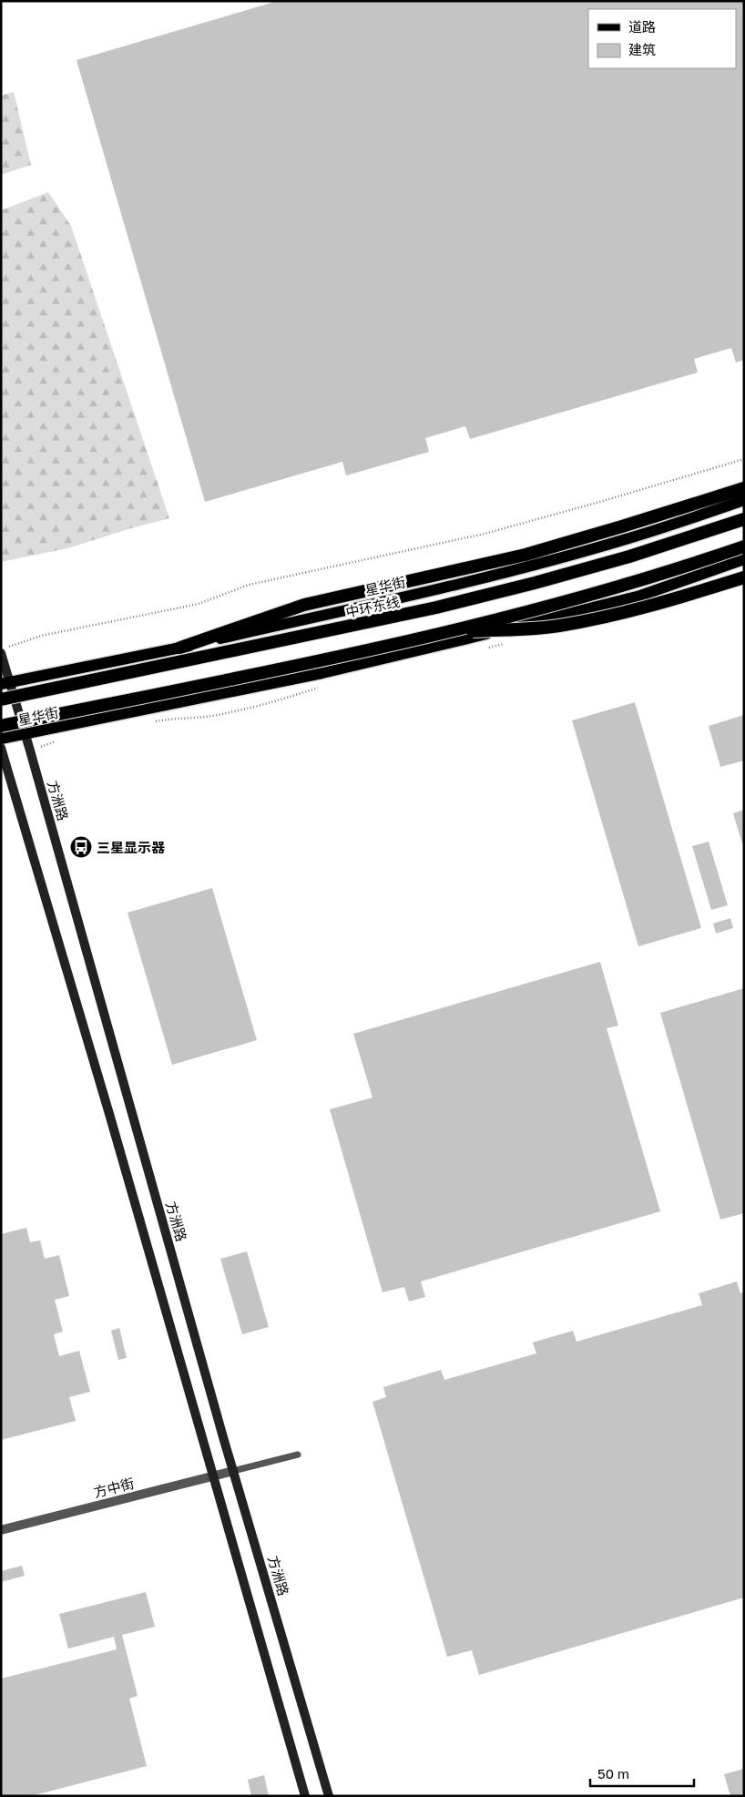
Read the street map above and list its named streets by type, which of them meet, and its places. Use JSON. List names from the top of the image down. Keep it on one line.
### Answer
{"streets":{"highway":["中环东线"],"main road":["星华街","方洲路"],"street":["方中街"]},"crossings":[["星华街","方洲路"],["方洲路","方中街"]],"places":{"bus stop":["三星显示器"]},"legend":["道路","建筑"],"scale_bar":"50 m"}
